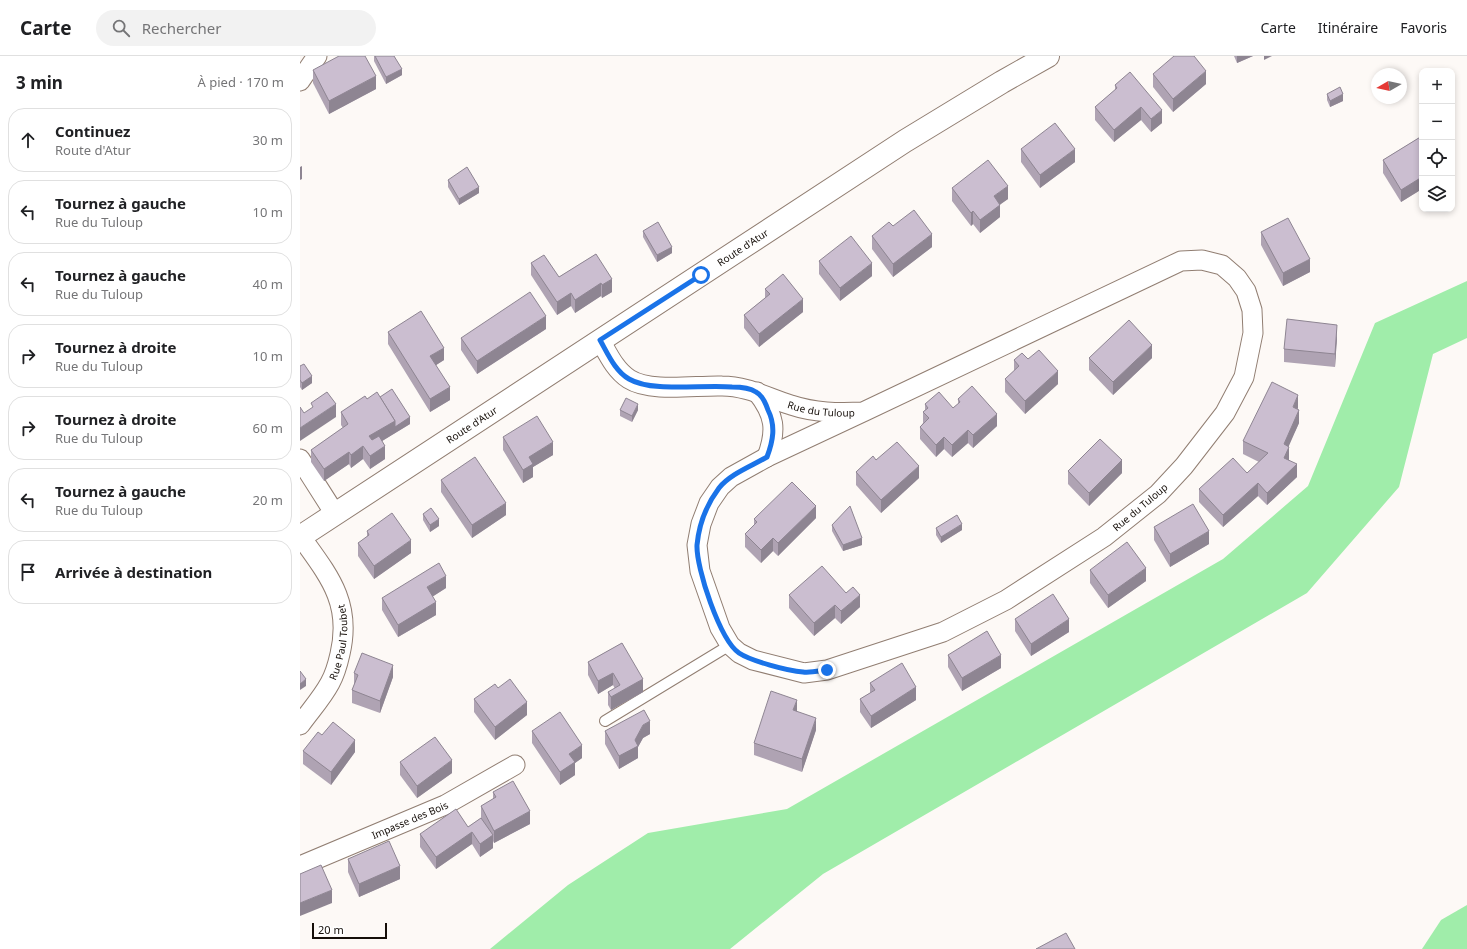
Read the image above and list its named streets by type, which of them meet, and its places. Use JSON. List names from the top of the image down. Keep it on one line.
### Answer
{"streets":{"main road":["Route d'Atur"],"street":["Rue du Tuloup","Rue Paul Toubet","Impasse des Bois"]},"crossings":[["Route d'Atur","Rue du Tuloup"],["Route d'Atur","Rue Paul Toubet"]],"scale_bar":"20 m","north":"left","page":{"header":"Carte","search":"Rechercher","nav":["Carte","Itinéraire","Favoris"],"heading":["3 min","À pied · 170 m"],"map_buttons":["+","−"],"list":[["Continuez","Route d'Atur","30 m"],["Tournez à gauche","Rue du Tuloup","10 m"],["Tournez à gauche","Rue du Tuloup","40 m"],["Tournez à droite","Rue du Tuloup","10 m"],["Tournez à droite","Rue du Tuloup","60 m"],["Tournez à gauche","Rue du Tuloup","20 m"],"Arrivée à destination"],"scale":"20 m"}}
